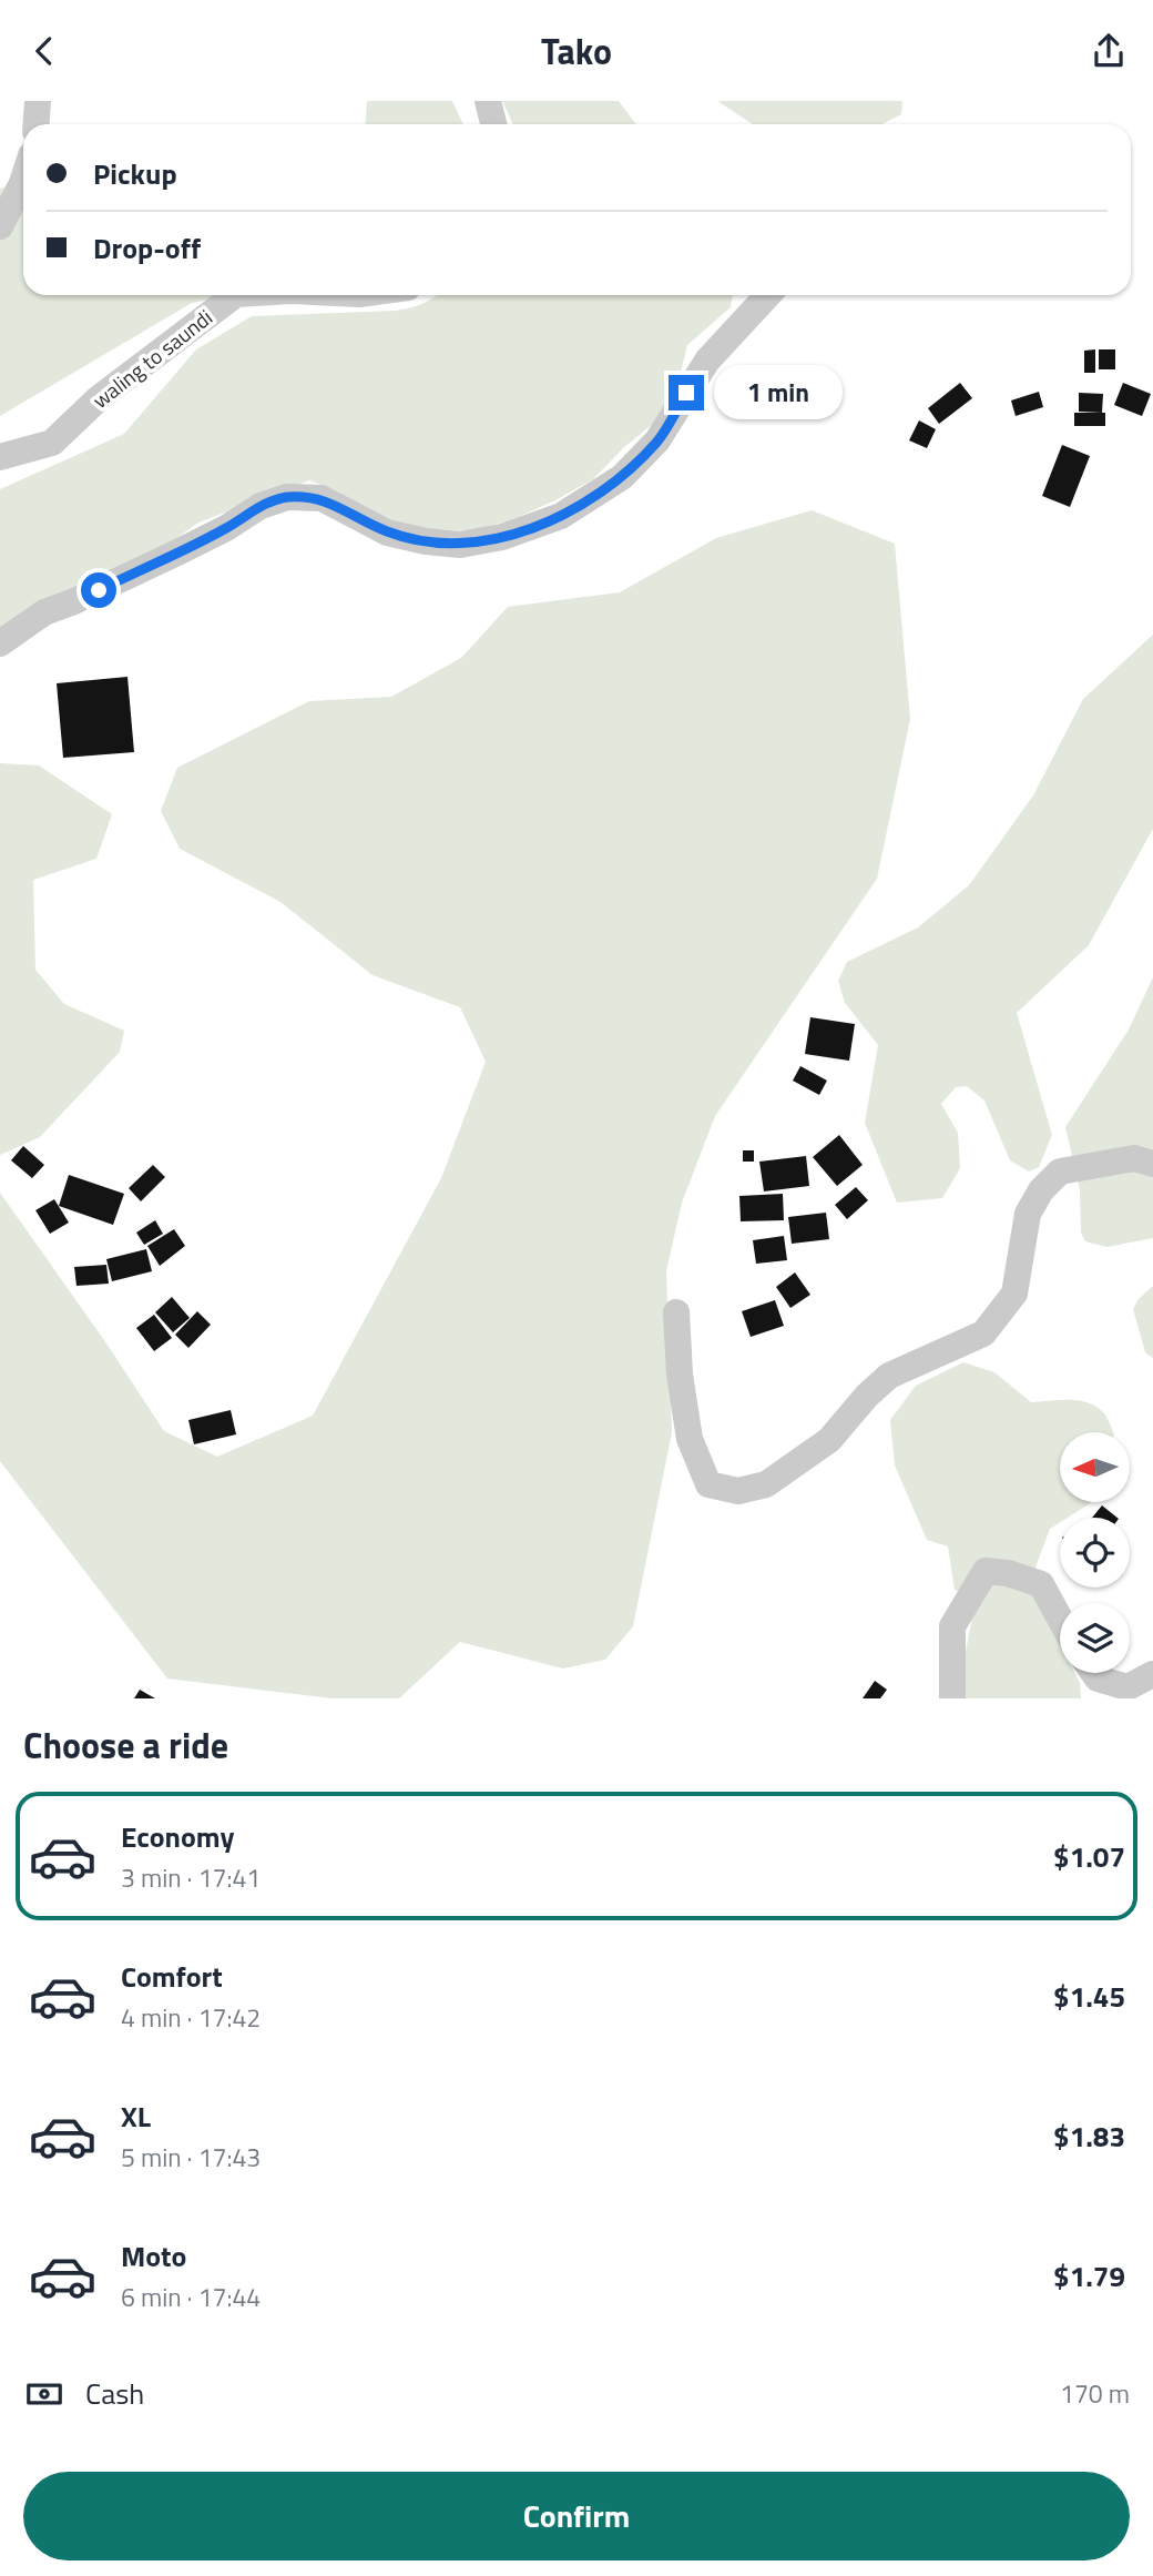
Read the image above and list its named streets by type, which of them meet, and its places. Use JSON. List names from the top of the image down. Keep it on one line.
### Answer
{"streets":{"street":["waling to saundi"]},"north":"left","page":{"header":"Tako","banner":["Pickup","Drop-off"],"bubble":"1 min","heading":"Choose a ride","list":[{"name":"Economy","note":"3 min · 17:41","value":"$1.07"},{"name":"Comfort","note":"4 min · 17:42","value":"$1.45"},{"name":"XL","note":"5 min · 17:43","value":"$1.83"},{"name":"Moto","note":"6 min · 17:44","value":"$1.79"}],"pay":["Cash","170 m"],"buttons":"Confirm"}}
